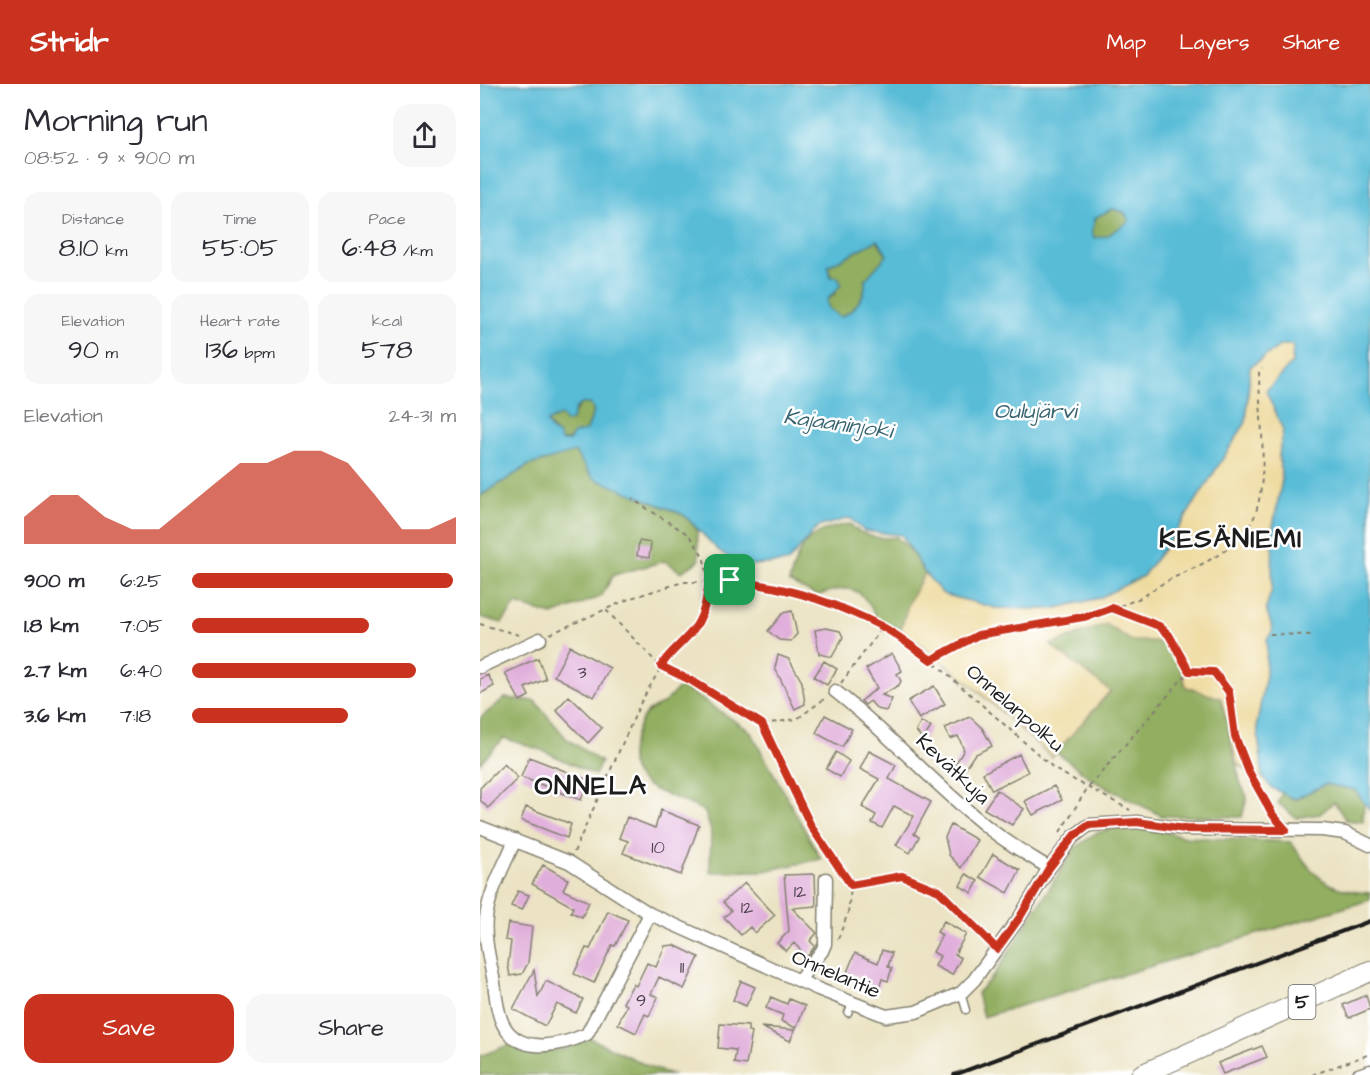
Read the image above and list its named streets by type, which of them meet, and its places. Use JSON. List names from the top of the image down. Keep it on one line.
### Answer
{"streets":{"highway":["5"],"street":["Kevätkuja","Onnelantie"],"path":["Onnelanpolku"]},"crossings":[["Onnelanpolku","Onnelantie"],["Kevätkuja","Onnelantie"]],"districts":["KESÄNIEMI","ONNELA"],"water":["Oulujärvi","Kajaaninjoki"],"house_numbers":["3","10","12","12","11","9"],"page":{"header":"Stridr","nav":["Map","Layers","Share"],"heading":["Morning run","08:52 · 9 × 900 m"],"stats":[["Distance","8.10 km"],["Time","55:05"],["Pace","6:48 /km"],["Elevation","90 m"],["Heart rate","136 bpm"],["kcal","578"]],"chart":["Elevation","24–31 m"],"list":[{"name":"900 m","note":"6:25"},{"name":"1.8 km","note":"7:05"},{"name":"2.7 km","note":"6:40"},{"name":"3.6 km","note":"7:18"}],"buttons":["Save","Share"]}}
